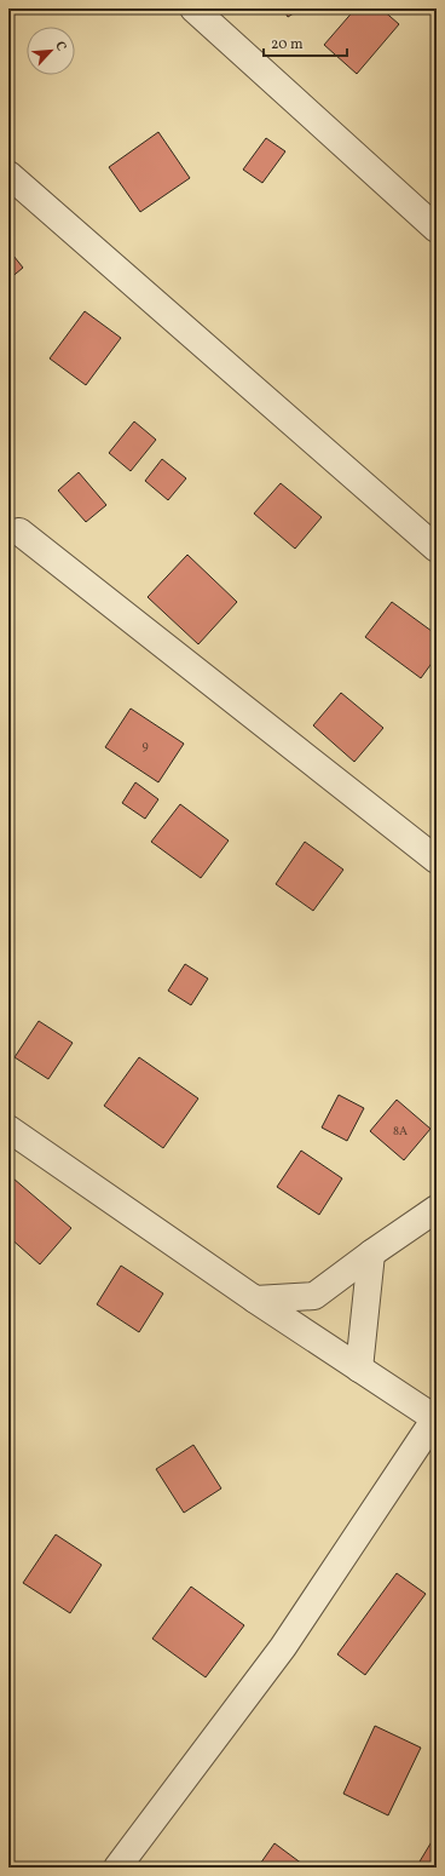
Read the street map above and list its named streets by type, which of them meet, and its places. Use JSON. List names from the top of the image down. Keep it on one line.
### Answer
{"house_numbers":["9","8А"],"scale_bar":"20 m","north":"top right"}
